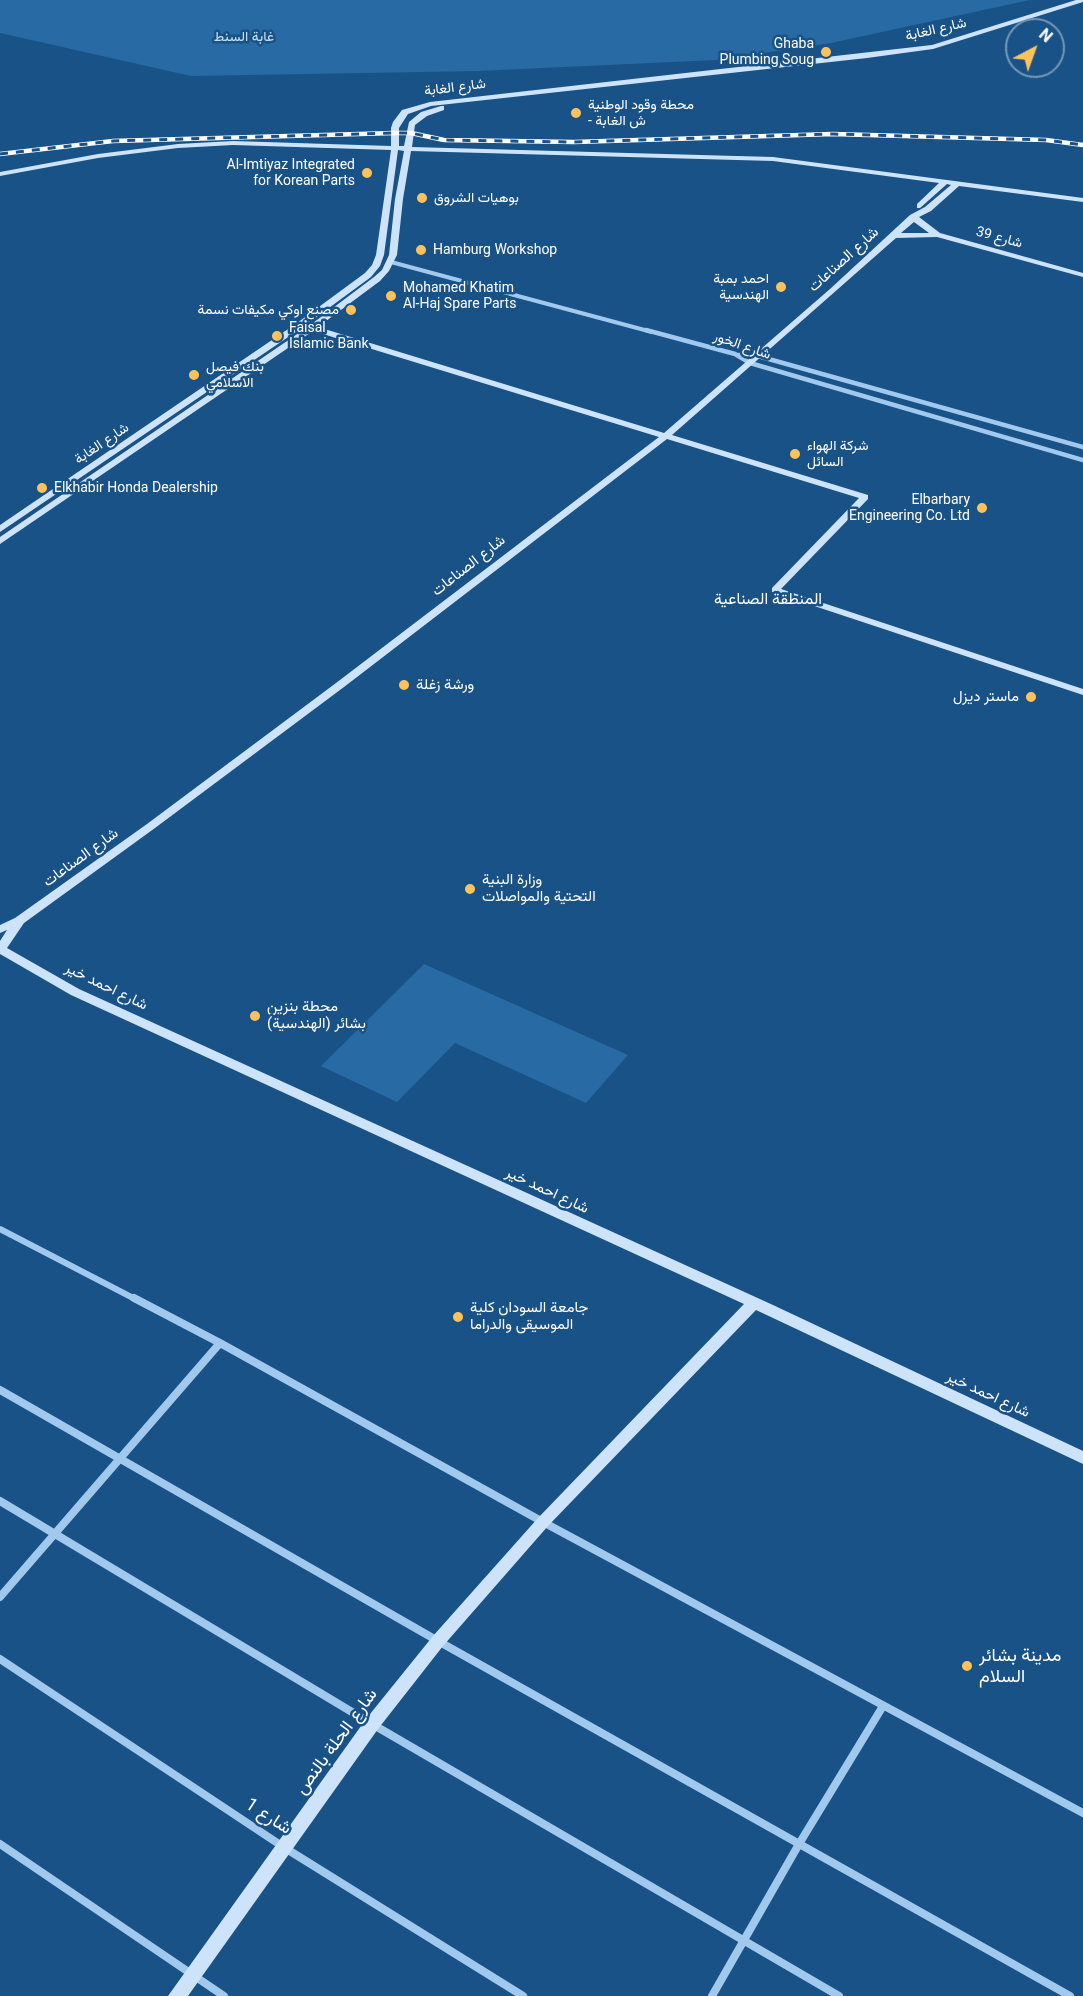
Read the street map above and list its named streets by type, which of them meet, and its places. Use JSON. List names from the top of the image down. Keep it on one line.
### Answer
{"streets":{"street":["شارع الغابة","شارع 39","شارع الصناعات","شارع الخور","شارع احمد خير","شارع الحلة بالنص","شارع 1"]},"crossings":[["شارع الغابة","شارع الخور"],["شارع 39","شارع الصناعات"],["شارع الصناعات","شارع الخور"],["شارع احمد خير","شارع الحلة بالنص"],["شارع الحلة بالنص","شارع 1"]],"districts":["المنطقة الصناعية"],"parks":["غابة السنط"],"places":["Ghaba Plumbing Soug","محطة وقود الوطنية - ش الغابة","Al-Imtiyaz Integrated for Korean Parts","بوهيات الشروق","Hamburg Workshop","احمد بمبة الهندسية","Mohamed Khatim Al-Haj Spare Parts","مصنع اوكي مكيفات نسمة","Faisal Islamic Bank","بنك فيصل الاسلامي","شركة الهواء السائل","Elkhabir Honda Dealership","Elbarbary Engineering Co. Ltd","ورشة زغلة","ماستر ديزل","وزارة البنية التحتية والمواصلات","محطة بنزين بشائر (الهندسية)","جامعة السودان كلية الموسيقى والدراما","مدينة بشائر السلام"],"north":"top right"}
